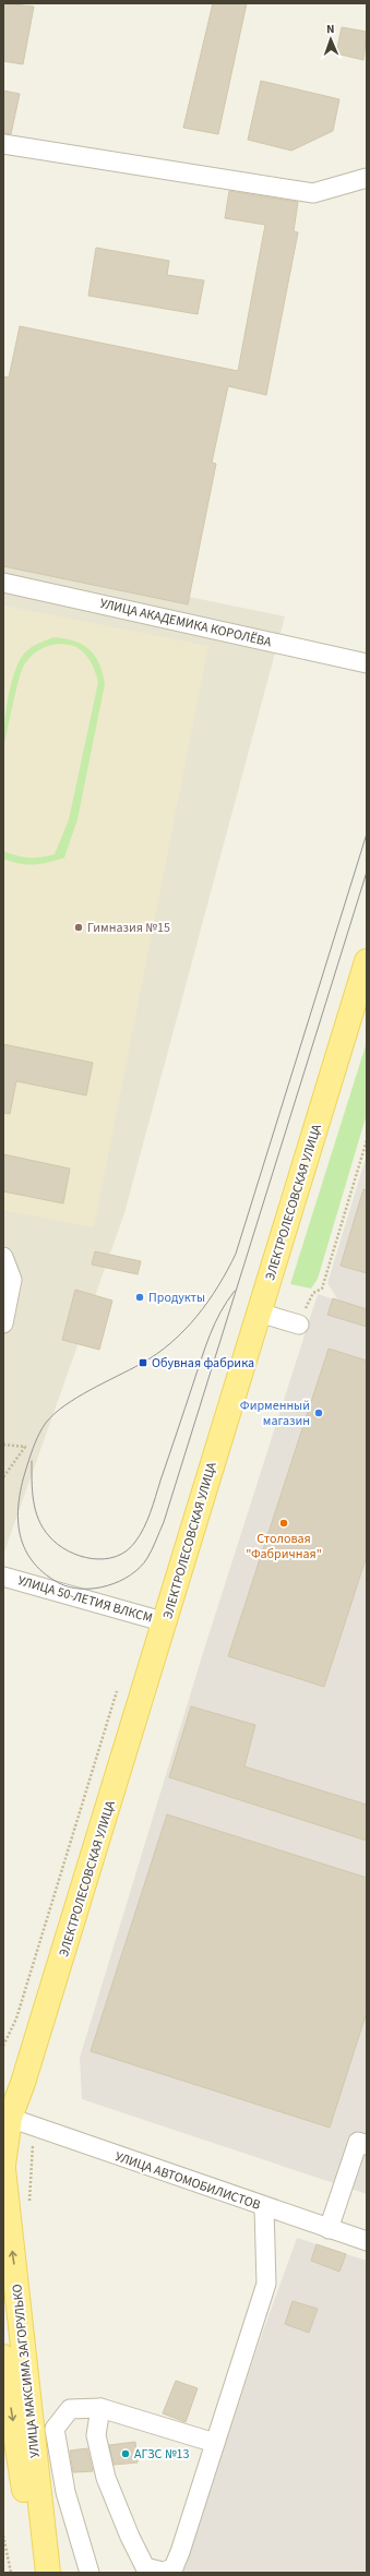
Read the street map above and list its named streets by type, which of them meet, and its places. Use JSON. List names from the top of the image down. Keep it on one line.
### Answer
{"streets":{"main road":["ЭЛЕКТРОЛЕСОВСКАЯ УЛИЦА","УЛИЦА МАКСИМА ЗАГОРУЛЬКО"],"street":["УЛИЦА АКАДЕМИКА КОРОЛЁВА","УЛИЦА 50-ЛЕТИЯ ВЛКСМ","УЛИЦА АВТОМОБИЛИСТОВ"]},"crossings":[["ЭЛЕКТРОЛЕСОВСКАЯ УЛИЦА","УЛИЦА 50-ЛЕТИЯ ВЛКСМ"],["ЭЛЕКТРОЛЕСОВСКАЯ УЛИЦА","УЛИЦА АВТОМОБИЛИСТОВ"]],"places":{"other":["Гимназия №15","Продукты","Фирменный магазин","Столовая \"Фабричная\"","АГЗС №13"],"transit":["Обувная фабрика"]},"north":"top"}
